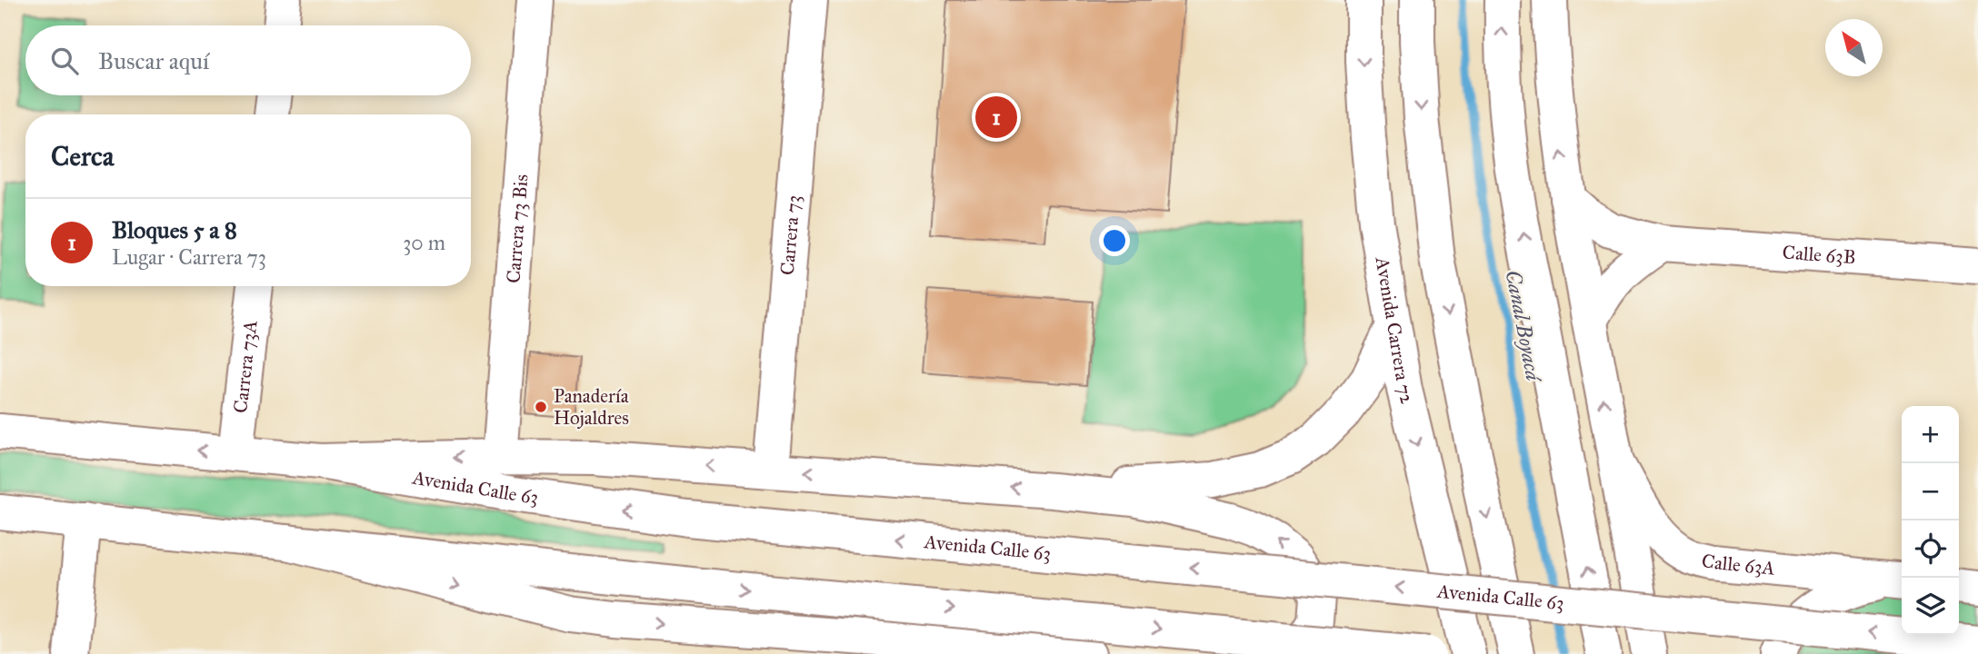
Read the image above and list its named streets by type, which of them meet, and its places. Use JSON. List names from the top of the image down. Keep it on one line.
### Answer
{"streets":{"main road":["Carrera 73 Bis","Carrera 73","Calle 63B","Avenida Carrera 72","Carrera 73A","Avenida Calle 63","Calle 63A"]},"crossings":[["Carrera 73A","Avenida Calle 63"]],"water":["Canal Boyacá"],"places":["Panadería Hojaldres"],"north":"top left","page":{"search":"Buscar aquí","pins":"1","heading":"Cerca","list":[{"mark":"1","name":"Bloques 5 a 8","note":"Lugar · Carrera 73","value":"30 m"}],"map_buttons":["+","−"]}}
